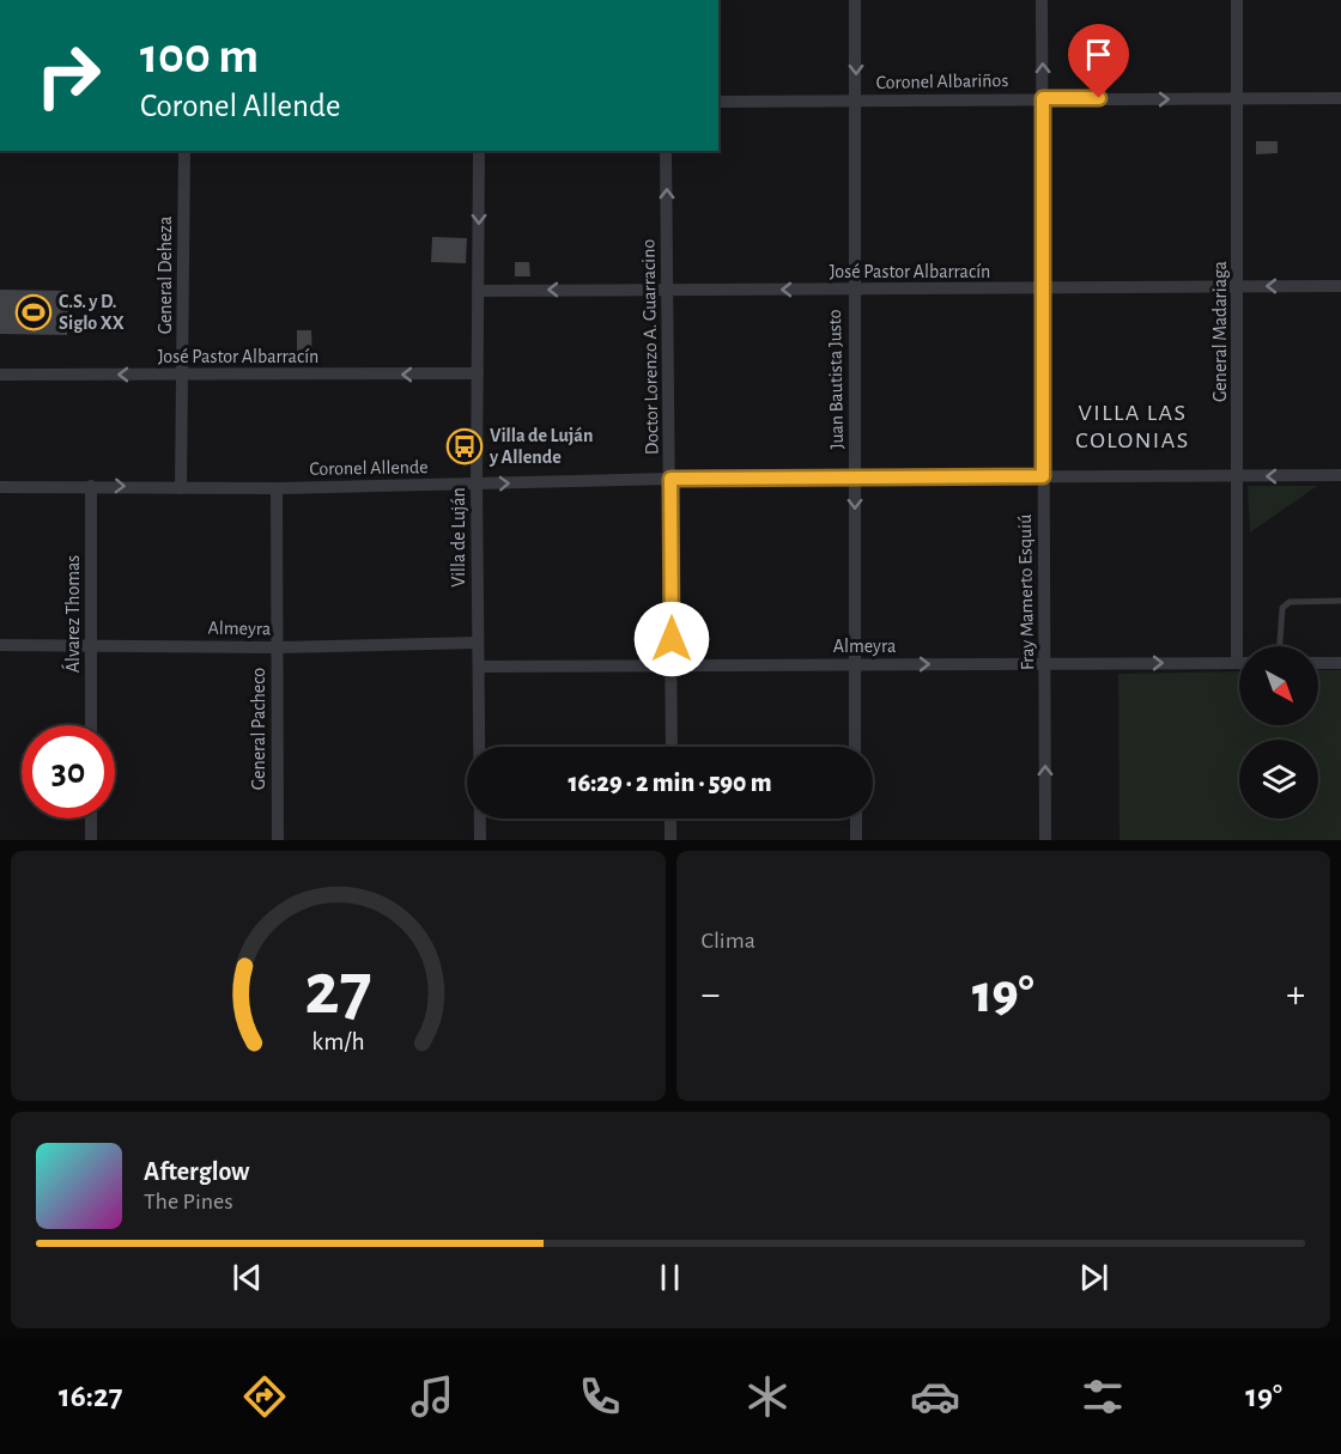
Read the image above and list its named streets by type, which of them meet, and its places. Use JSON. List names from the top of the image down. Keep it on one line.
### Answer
{"streets":{"street":["Coronel Albariños","José Pastor Albarracín","General Deheza","General Madariaga","Doctor Lorenzo A. Guarracino","Juan Bautista Justo","Coronel Allende","Villa de Luján","Fray Mamerto Esquiú","Álvarez Thomas","Almeyra","General Pacheco"]},"crossings":[["Coronel Albariños","General Madariaga"],["Coronel Albariños","Juan Bautista Justo"],["Coronel Albariños","Fray Mamerto Esquiú"],["José Pastor Albarracín","General Deheza"],["José Pastor Albarracín","General Madariaga"],["José Pastor Albarracín","Doctor Lorenzo A. Guarracino"],["José Pastor Albarracín","Juan Bautista Justo"],["José Pastor Albarracín","Villa de Luján"],["José Pastor Albarracín","Fray Mamerto Esquiú"],["General Deheza","Coronel Allende"],["General Madariaga","Coronel Allende"],["General Madariaga","Almeyra"],["Doctor Lorenzo A. Guarracino","Coronel Allende"],["Doctor Lorenzo A. Guarracino","Almeyra"],["Juan Bautista Justo","Coronel Allende"],["Juan Bautista Justo","Almeyra"],["Coronel Allende","Villa de Luján"],["Coronel Allende","Fray Mamerto Esquiú"],["Coronel Allende","Álvarez Thomas"],["Coronel Allende","General Pacheco"],["Villa de Luján","Almeyra"],["Fray Mamerto Esquiú","Almeyra"],["Álvarez Thomas","Almeyra"],["Almeyra","General Pacheco"]],"one_way":["José Pastor Albarracín","Juan Bautista Justo"],"districts":["VILLA LAS COLONIAS"],"places":{"sports":["C.S. y D. Siglo XX"],"bus stop":["Villa de Luján y Allende"]},"north":"bottom right","page":{"turn":["100 m","Coronel Allende"],"limit":"30","trip":"16:29 · 2 min · 590 m","tile":"Clima","heat":["−","19°","+"],"song":["Afterglow","The Pines"],"tabs":["16:27","19°"],"gauge":["27","km/h"]}}
